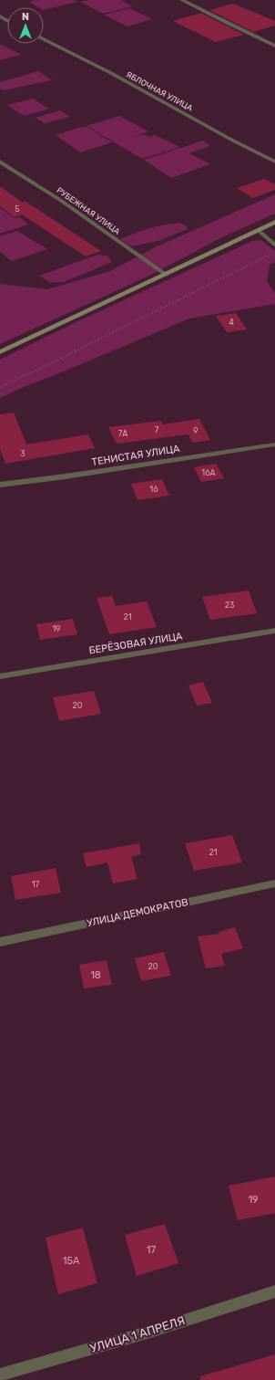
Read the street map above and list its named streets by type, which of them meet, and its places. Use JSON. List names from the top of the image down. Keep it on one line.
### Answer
{"streets":{"street":["ЯБЛОЧНАЯ УЛИЦА","РУБЕЖНАЯ УЛИЦА","ТЕНИСТАЯ УЛИЦА","БЕРЁЗОВАЯ УЛИЦА","УЛИЦА ДЕМОКРАТОВ","УЛИЦА 1 АПРЕЛЯ"]},"house_numbers":["5","4","7","9","7А","3","16А","16","23","21","19","20","21","17","20","18","19","17","15А"],"north":"top"}
